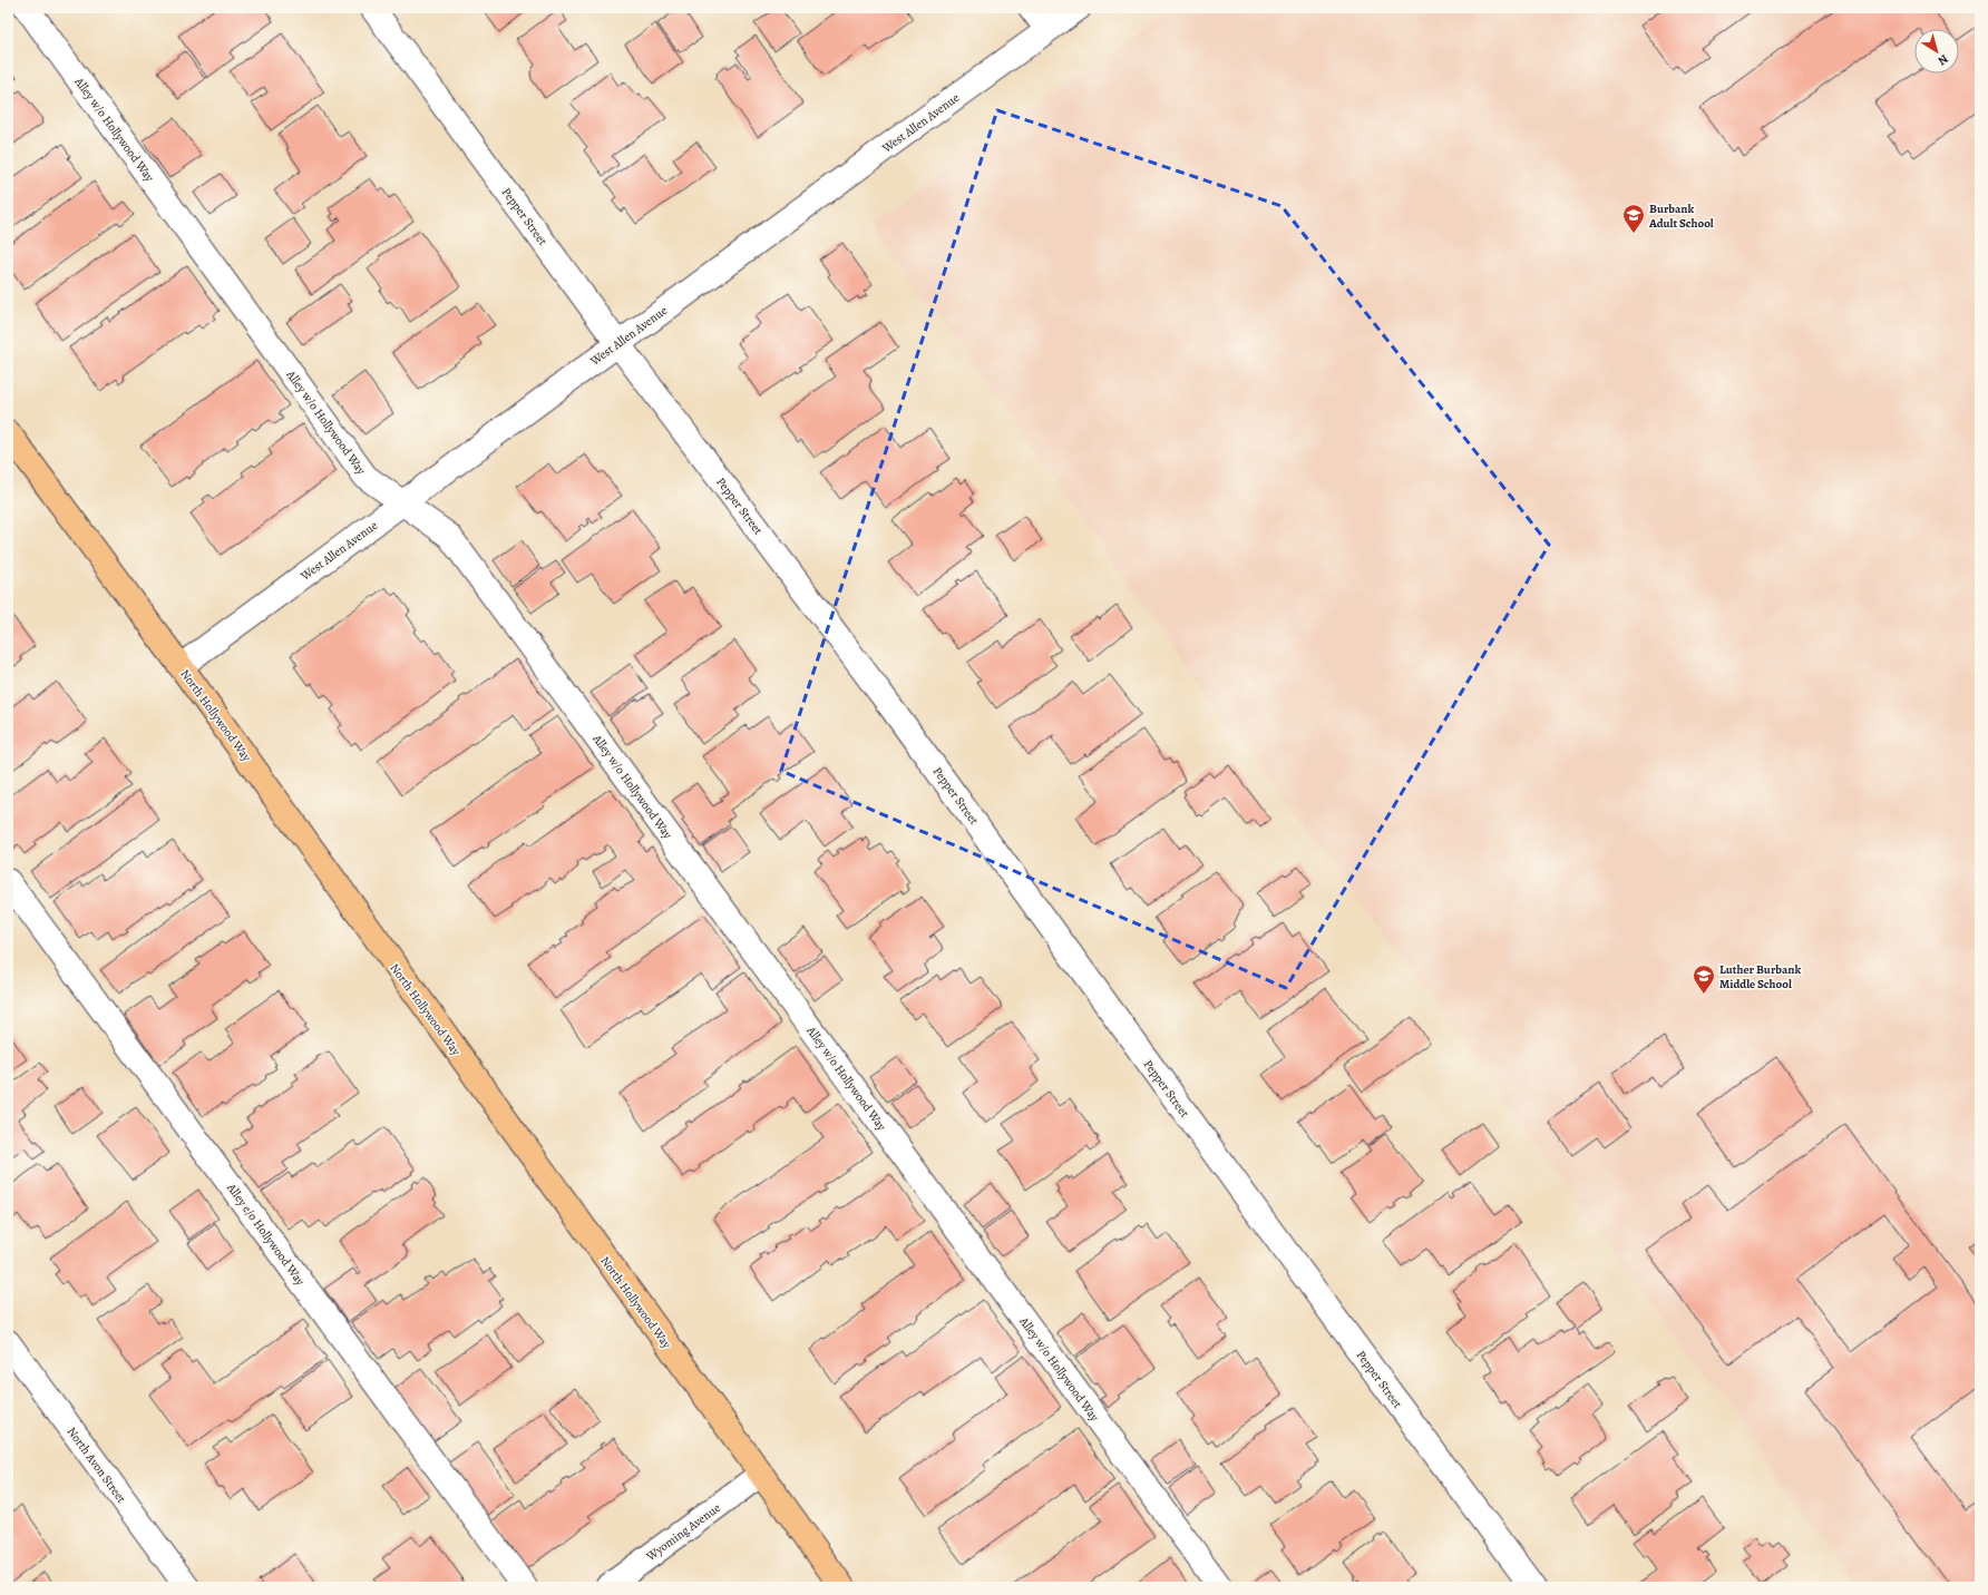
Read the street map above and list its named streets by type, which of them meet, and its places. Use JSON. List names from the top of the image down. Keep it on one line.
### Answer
{"streets":{"main road":["North Hollywood Way"],"street":["West Allen Avenue","Alley w/o Hollywood Way","Pepper Street","Alley e/o Hollywood Way","North Avon Street","Wyoming Avenue"]},"crossings":[["West Allen Avenue","Alley w/o Hollywood Way"],["West Allen Avenue","Pepper Street"],["West Allen Avenue","North Hollywood Way"],["North Hollywood Way","Wyoming Avenue"]],"places":{"school or university":["Burbank Adult School","Luther Burbank Middle School"]},"north":"bottom right"}
